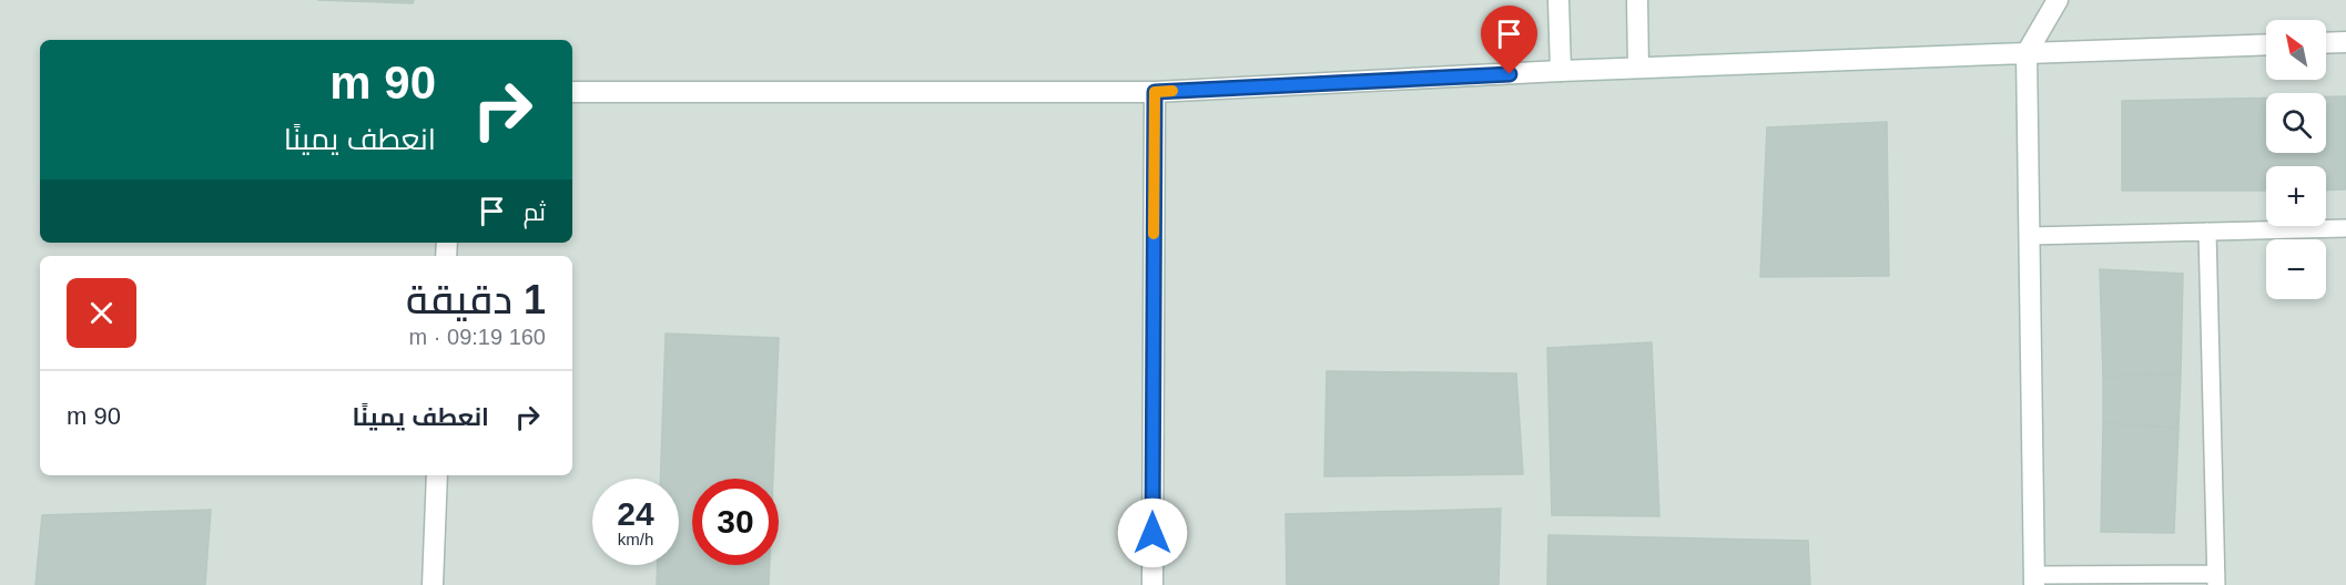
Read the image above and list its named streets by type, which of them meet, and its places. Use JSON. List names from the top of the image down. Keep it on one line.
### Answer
{"north":"top left","page":{"map_buttons":["+","−"],"turn":["90 m","انعطف يمينًا"],"then":"ثم","heading":["1 دقيقة","160 m · 09:19"],"list":[{"name":"انعطف يمينًا","value":"90 m"}],"speed":"24 km/h","limit":"30"}}
